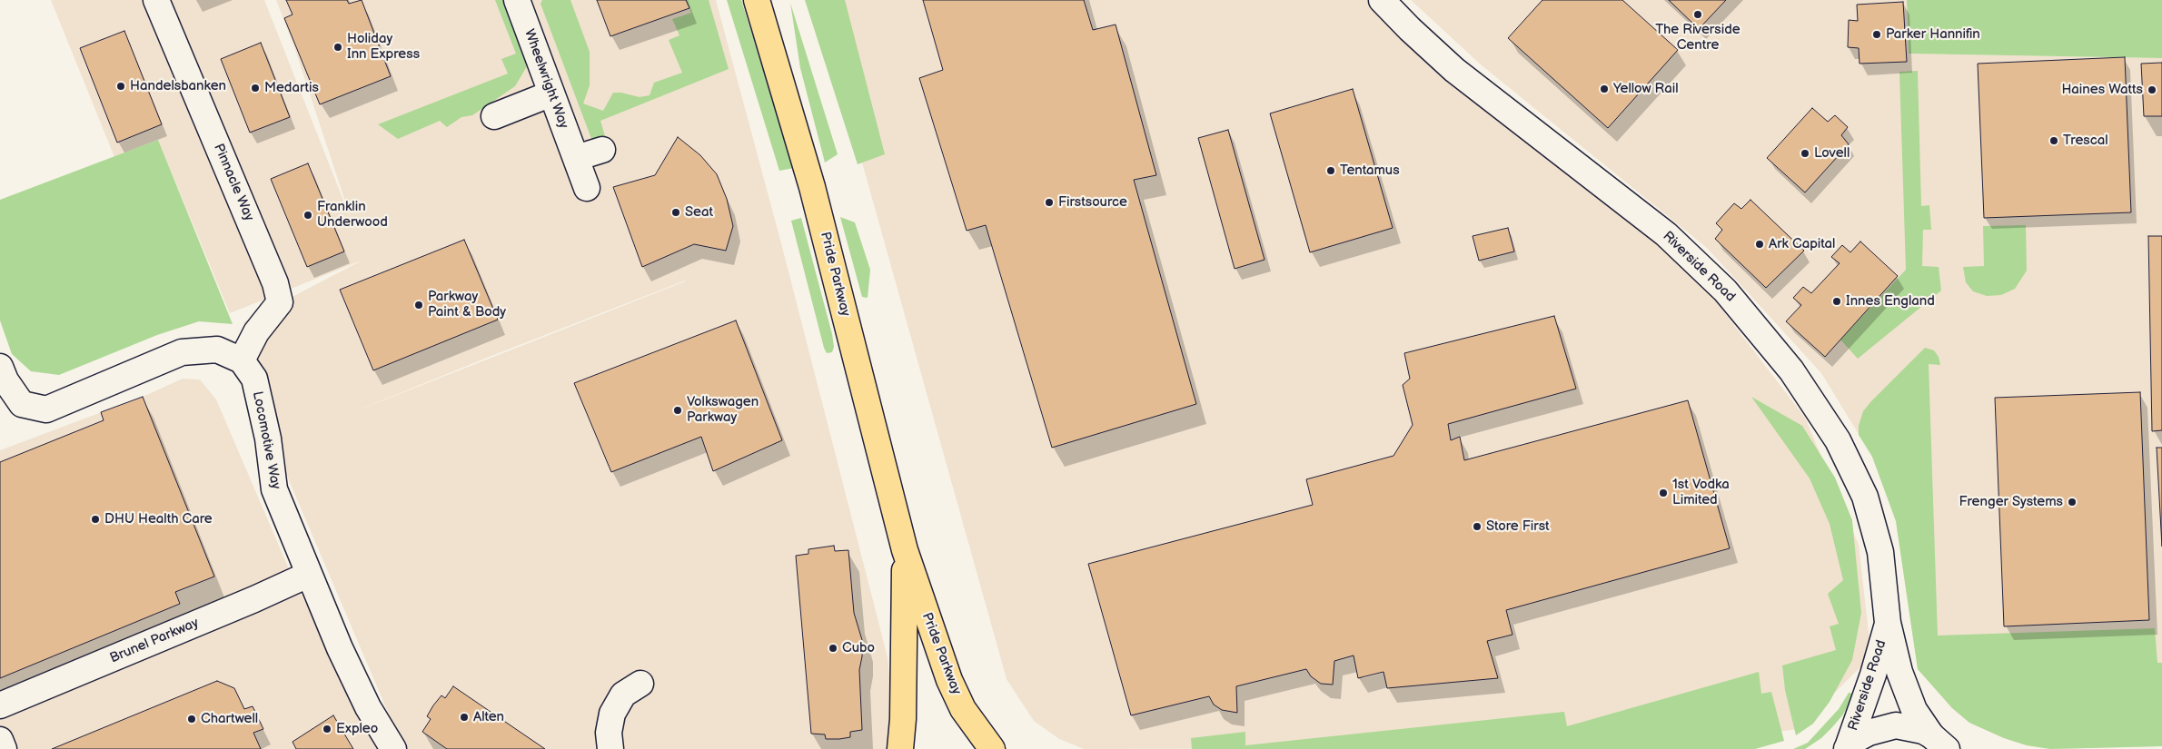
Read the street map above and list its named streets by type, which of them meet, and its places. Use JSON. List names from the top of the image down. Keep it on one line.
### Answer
{"streets":{"main road":["Pride Parkway"],"street":["Wheelwright Way","Pinnacle Way","Riverside Road","Locomotive Way","Brunel Parkway"]},"crossings":[["Pinnacle Way","Locomotive Way"],["Locomotive Way","Brunel Parkway"]],"places":["The Riverside Centre","Parker Hannifin","Holiday Inn Express","Handelsbanken","Medartis","Yellow Rail","Haines Watts","Trescal","Lovell","Tentamus","Firstsource","Seat","Franklin Underwood","Ark Capital","Innes England","Parkway Paint & Body","Volkswagen Parkway","1st Vodka Limited","Frenger Systems","DHU Health Care","Store First","Cubo","Alten","Chartwell","Expleo"]}
